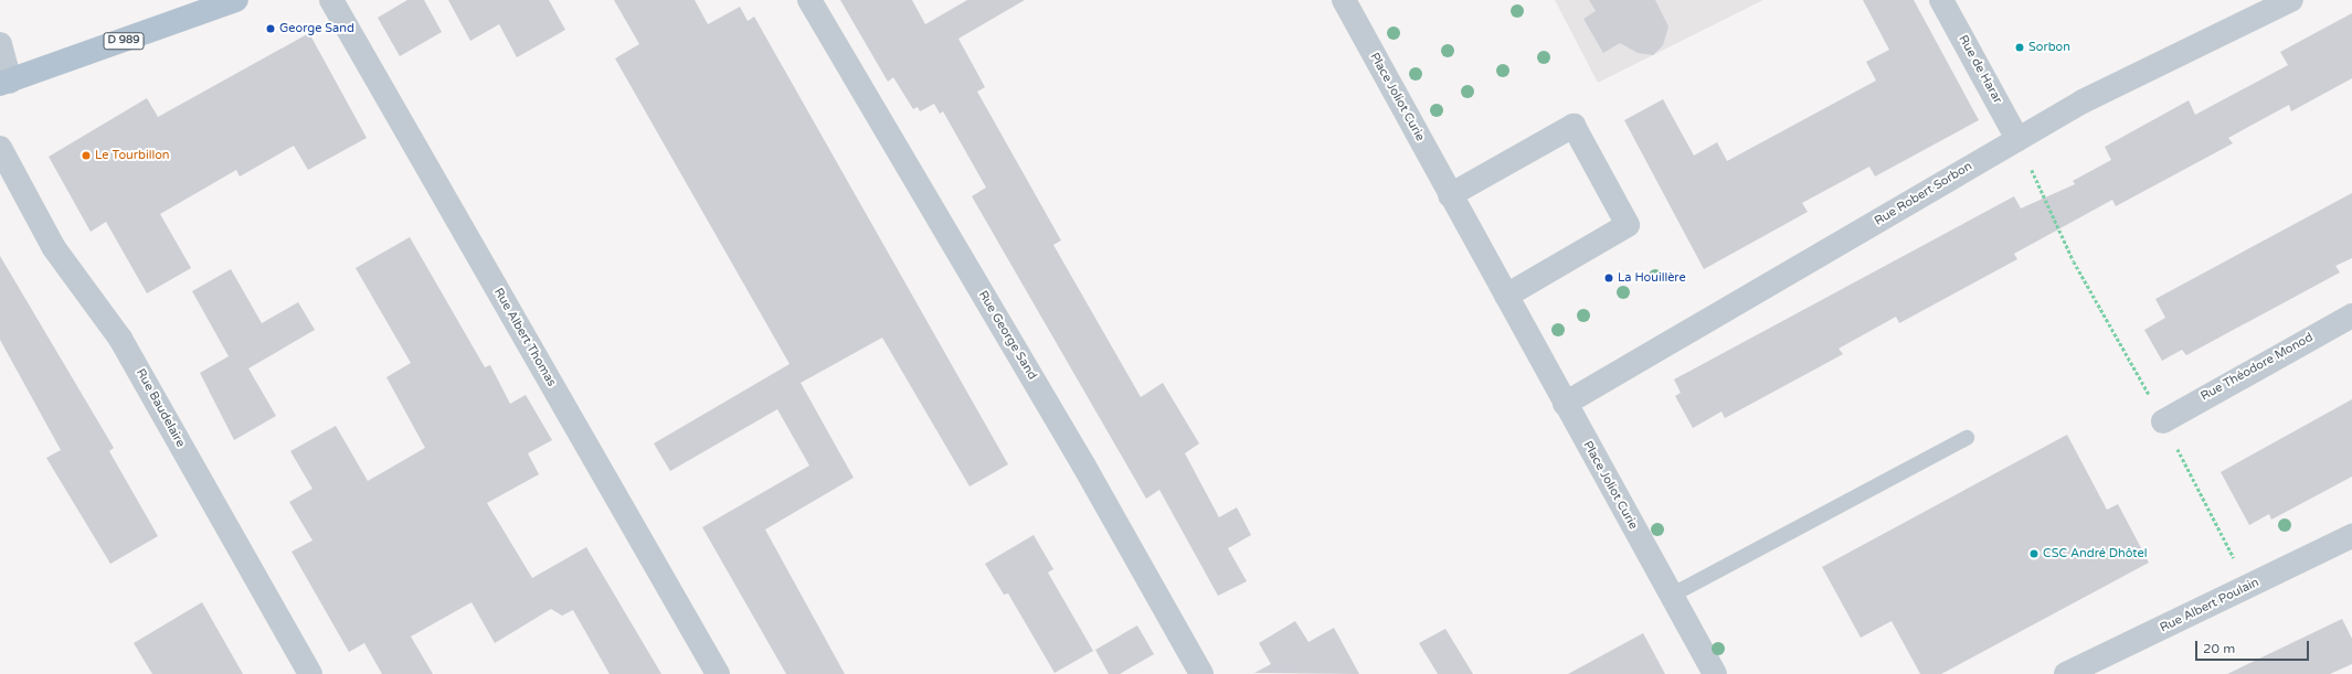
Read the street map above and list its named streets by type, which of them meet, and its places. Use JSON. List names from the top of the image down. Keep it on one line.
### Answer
{"streets":{"main road":["D 989"],"street":["Rue de Harar","Place Joliot Curie","Rue Robert Sorbon","Rue George Sand","Rue Albert Thomas","Rue Théodore Monod","Rue Baudelaire","Rue Albert Poulain"]},"crossings":[["Rue de Harar","Rue Robert Sorbon"],["Place Joliot Curie","Rue Robert Sorbon"]],"places":["George Sand","Sorbon","Le Tourbillon","La Houillère","CSC André Dhôtel"],"scale_bar":"20 m"}
